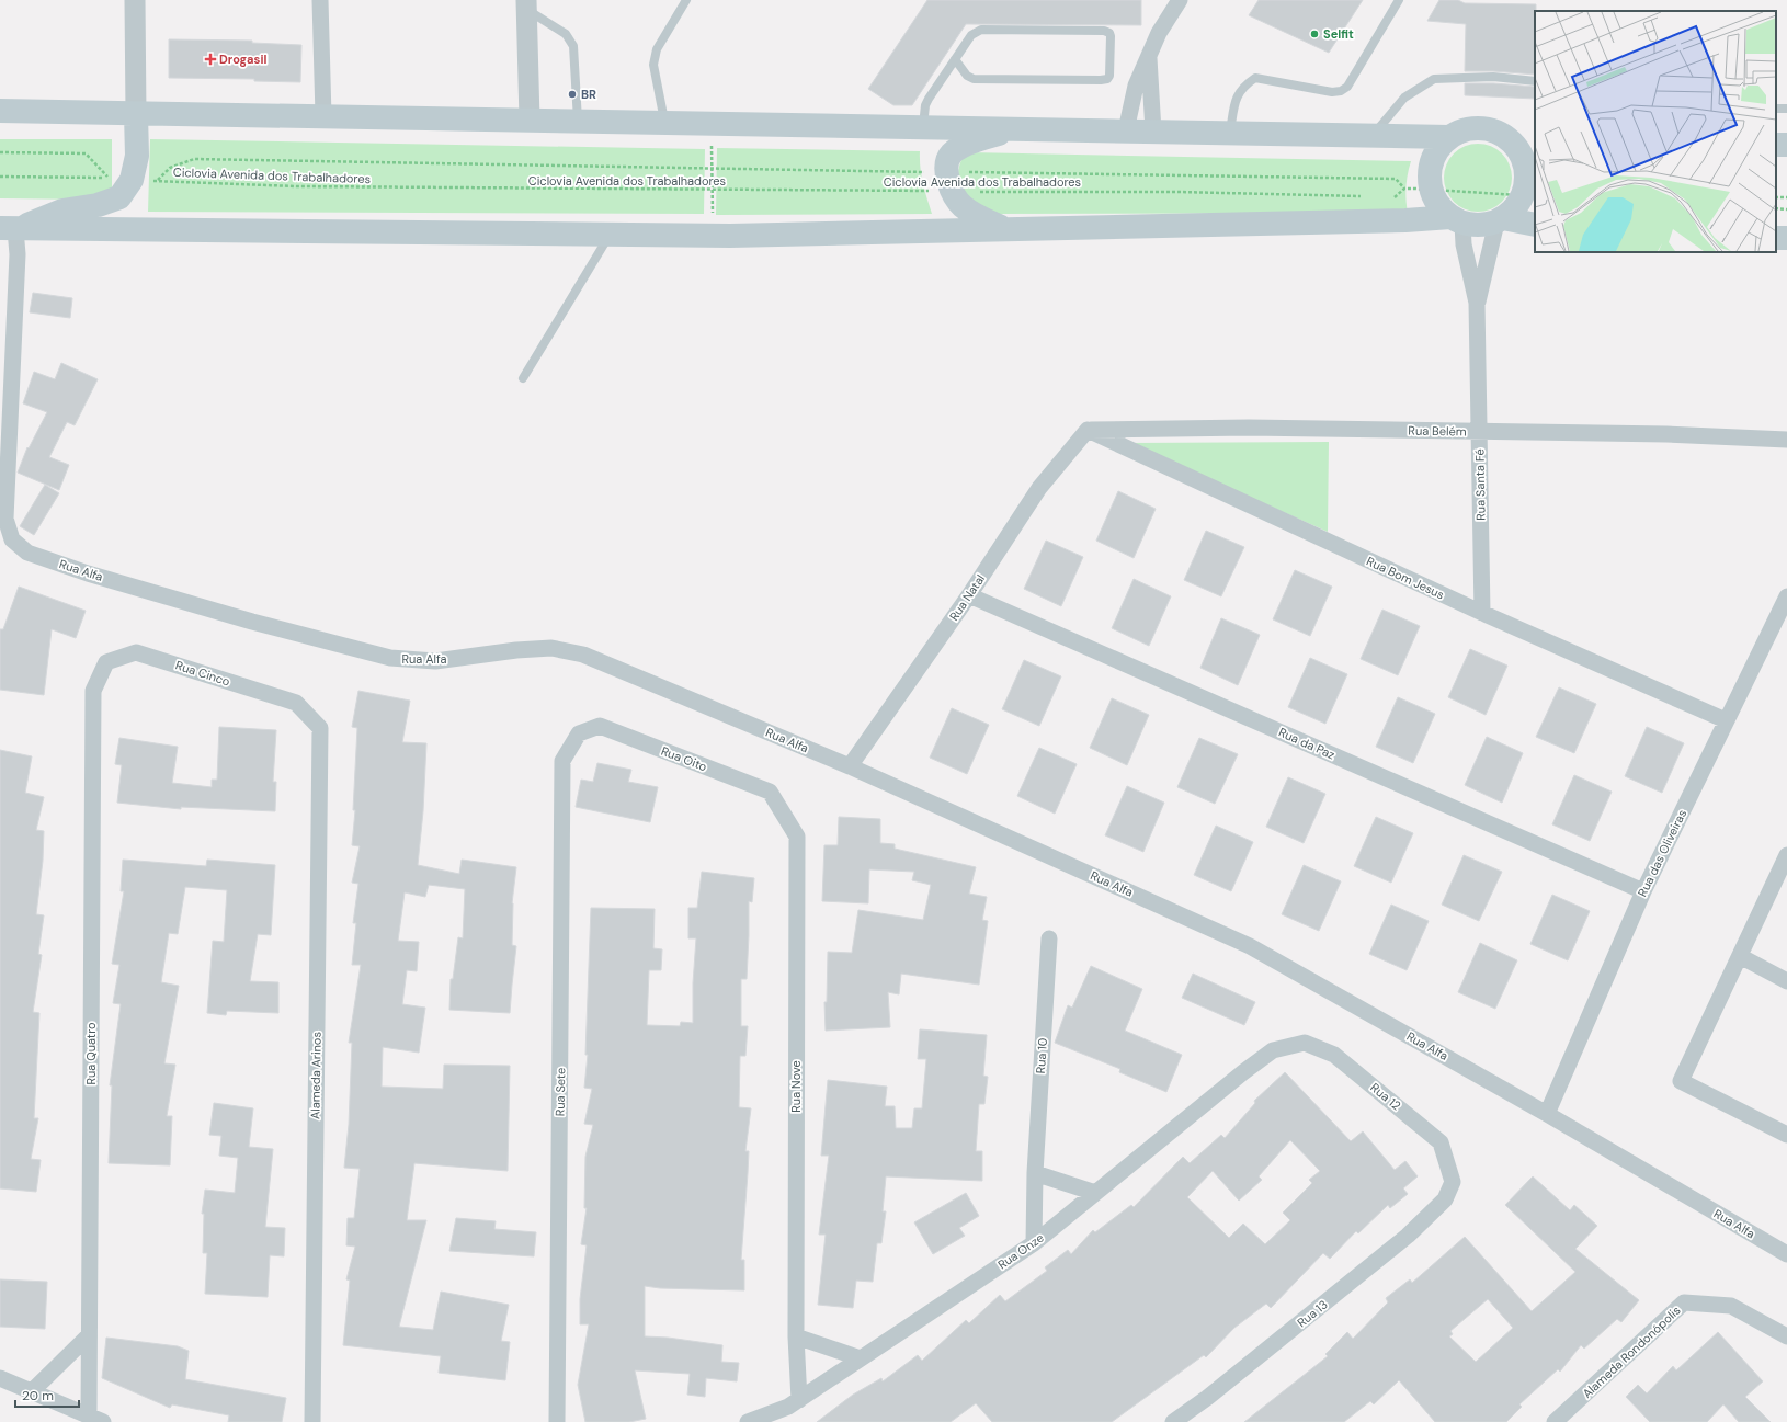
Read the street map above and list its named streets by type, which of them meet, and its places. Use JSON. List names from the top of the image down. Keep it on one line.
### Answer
{"streets":{"street":["Rua Belém","Rua Santa Fé","Rua Alfa","Rua Bom Jesus","Rua Natal","Rua Cinco","Rua da Paz","Rua Oito","Rua das Oliveiras","Rua Quatro","Rua 10","Alameda Arinos","Rua Nove","Rua Sete","Rua 12","Rua Onze","Rua 13","Alameda Rondonópolis"],"path":["Ciclovia Avenida dos Trabalhadores"]},"crossings":[["Rua Belém","Rua Santa Fé"],["Rua Belém","Rua Bom Jesus"],["Rua Belém","Rua Natal"],["Rua Santa Fé","Rua Bom Jesus"],["Rua Alfa","Rua Natal"],["Rua Alfa","Rua das Oliveiras"],["Rua Bom Jesus","Rua Natal"],["Rua Bom Jesus","Rua das Oliveiras"],["Rua Natal","Rua da Paz"],["Rua Cinco","Rua Quatro"],["Rua Cinco","Alameda Arinos"],["Rua da Paz","Rua das Oliveiras"],["Rua Oito","Rua Nove"],["Rua Oito","Rua Sete"],["Rua 10","Rua Onze"],["Rua Nove","Rua Onze"],["Rua 12","Rua Onze"],["Rua 12","Rua 13"]],"places":{"other":["Selfit","BR"],"health":["Drogasil"]},"scale_bar":"20 m"}
